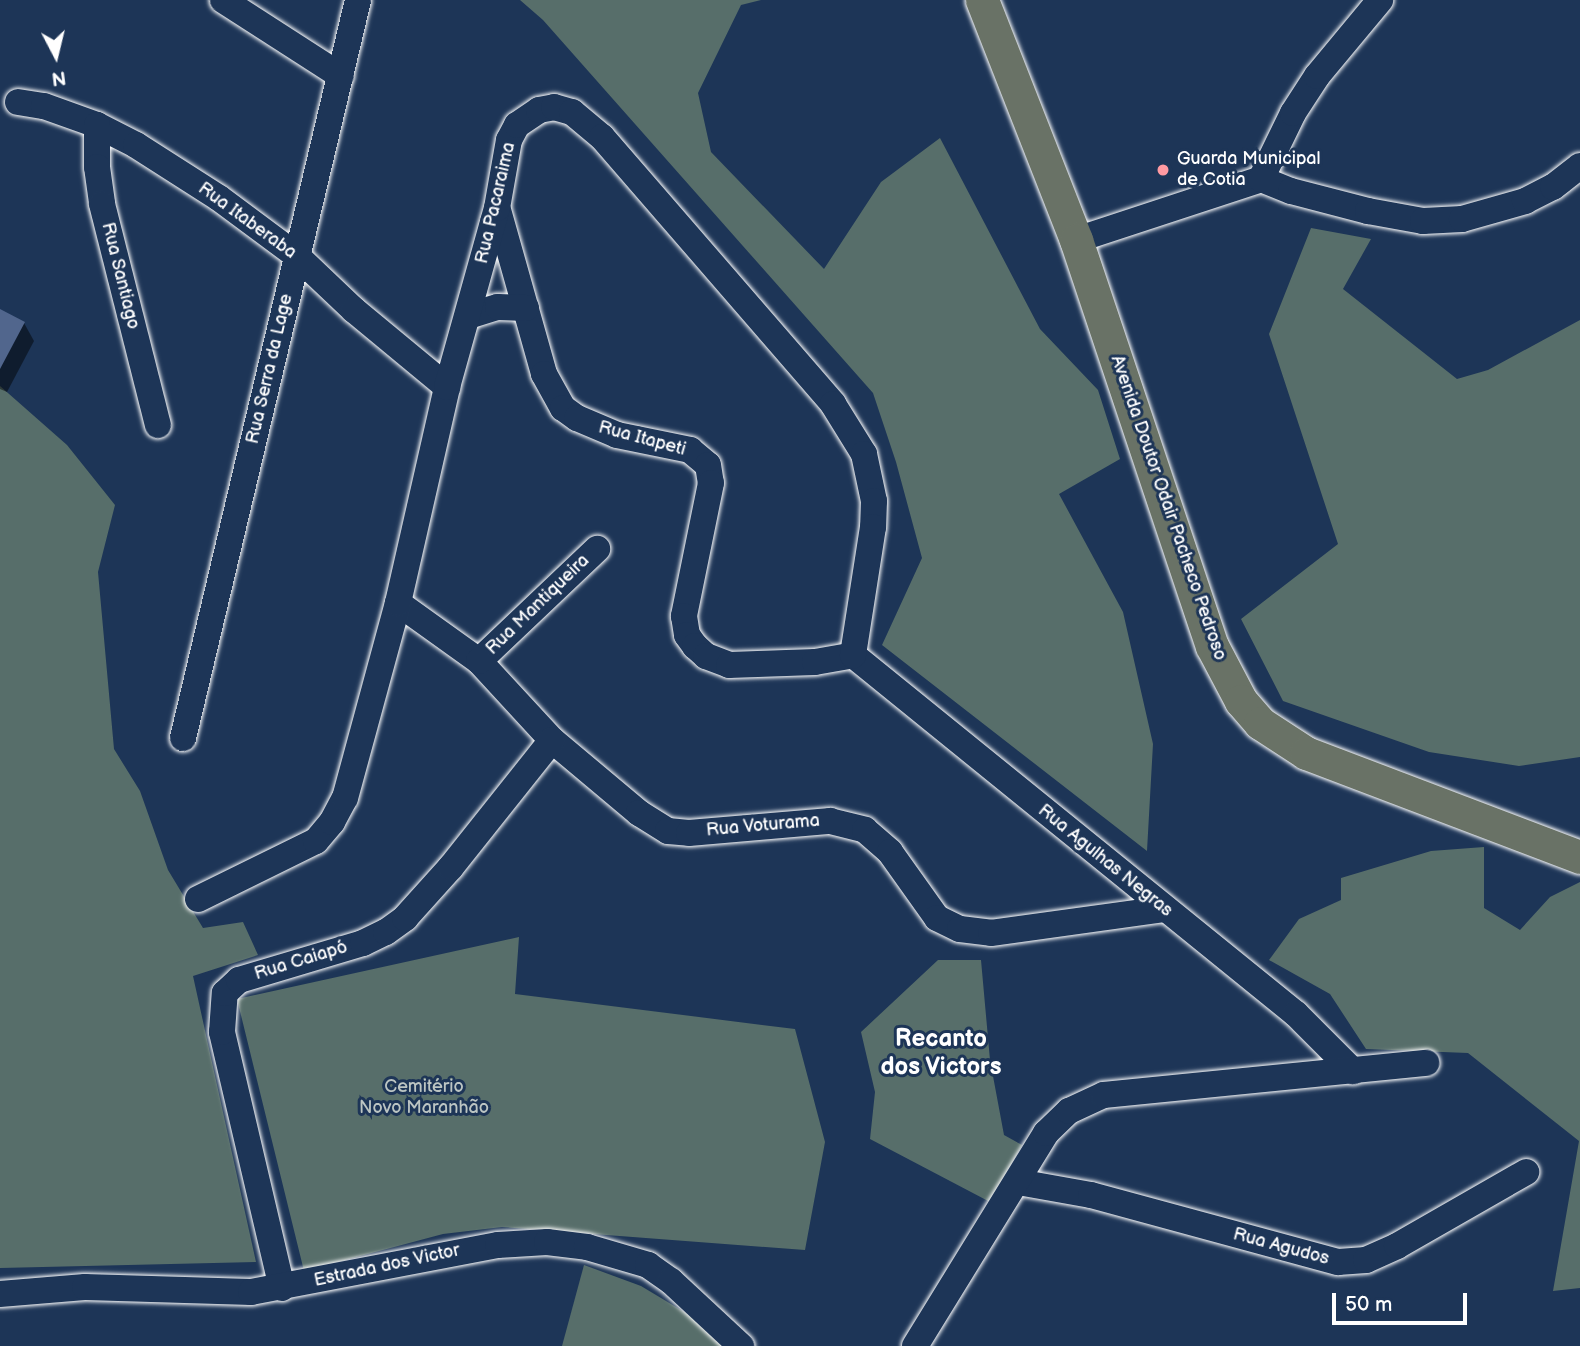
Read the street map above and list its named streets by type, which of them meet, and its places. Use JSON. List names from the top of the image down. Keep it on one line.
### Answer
{"streets":{"main road":["Avenida Doutor Odair Pacheco Pedroso"],"street":["Rua Pacaraima","Rua Itaberaba","Rua Santiago","Rua Serra da Lage","Rua Itapeti","Rua Mantiqueira","Rua Voturama","Rua Agulhas Negras","Rua Caiapó","Rua Agudos","Estrada dos Victor"]},"crossings":[["Rua Pacaraima","Rua Itaberaba"],["Rua Pacaraima","Rua Itapeti"],["Rua Pacaraima","Rua Voturama"],["Rua Pacaraima","Rua Agulhas Negras"],["Rua Itaberaba","Rua Santiago"],["Rua Itaberaba","Rua Serra da Lage"],["Rua Itapeti","Rua Agulhas Negras"],["Rua Mantiqueira","Rua Voturama"],["Rua Voturama","Rua Agulhas Negras"],["Rua Voturama","Rua Caiapó"],["Rua Caiapó","Estrada dos Victor"]],"districts":["Recanto dos Victors"],"parks":["Cemitério Novo Maranhão"],"places":["Guarda Municipal de Cotia"],"scale_bar":"50 m","north":"bottom"}
